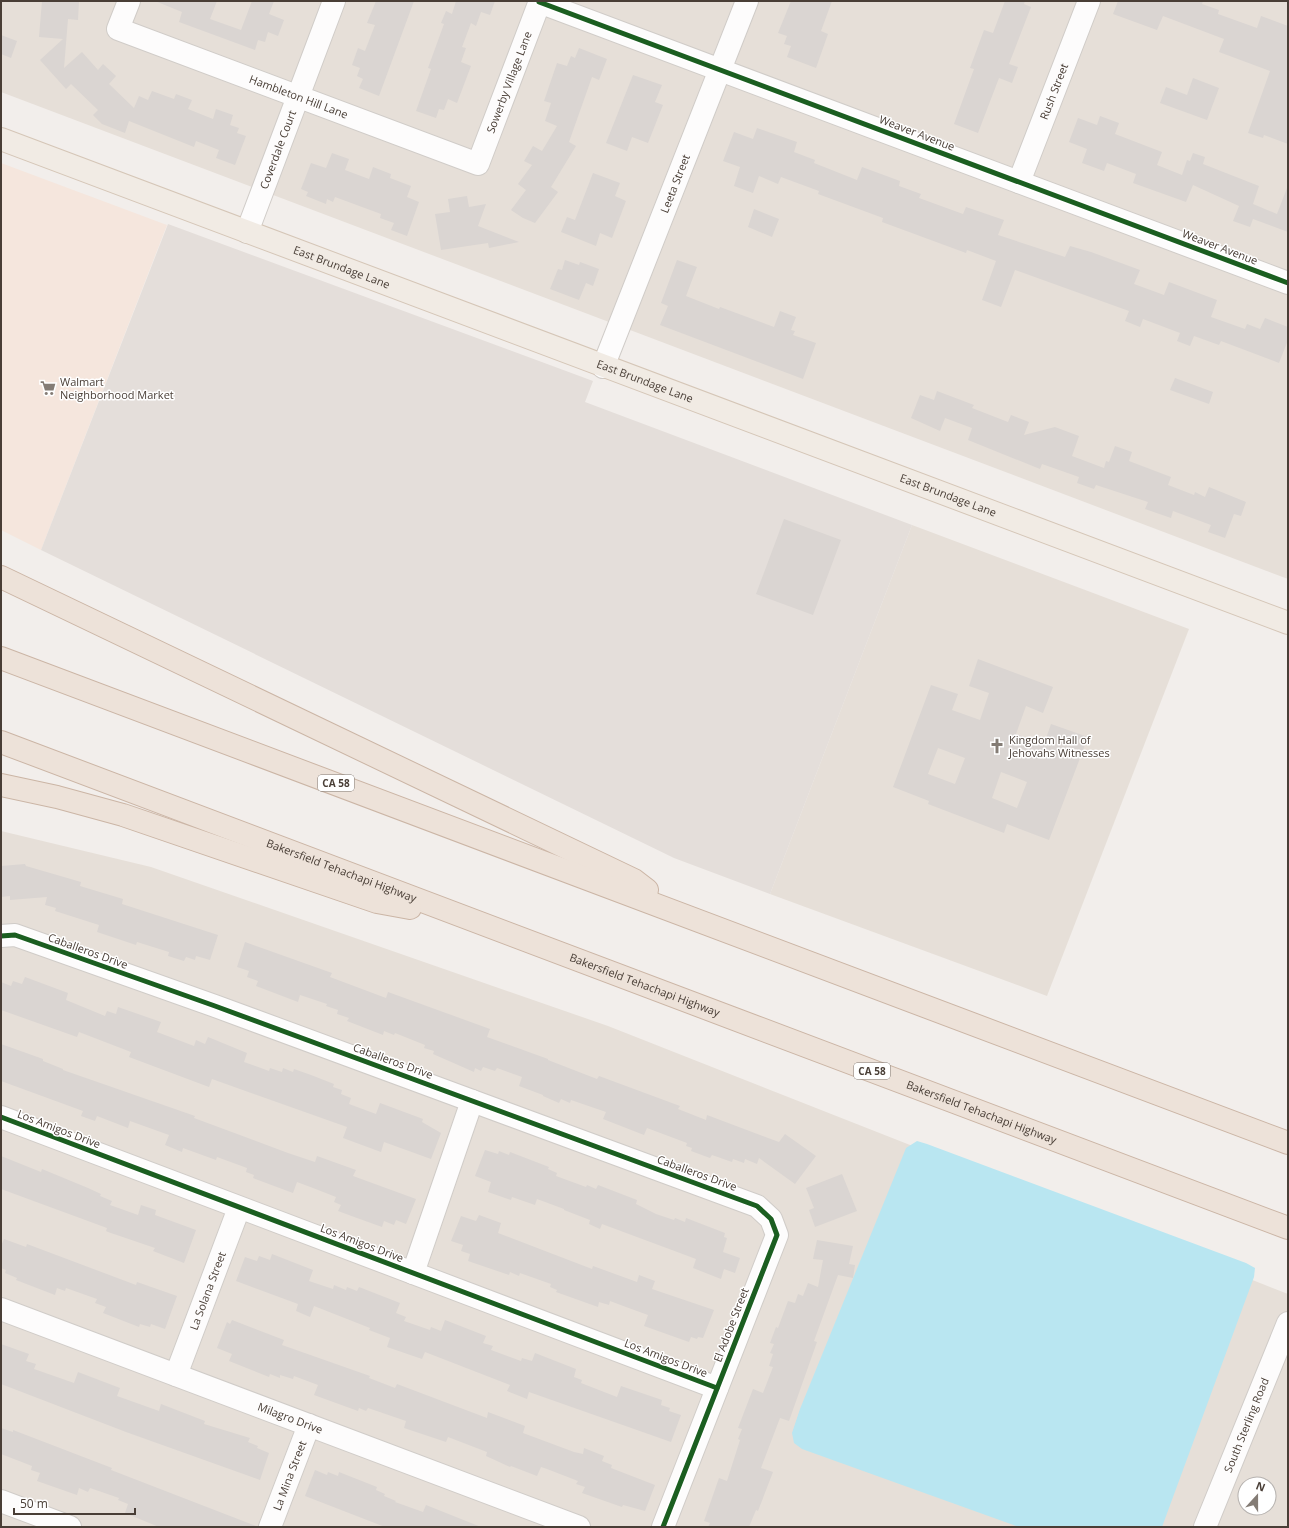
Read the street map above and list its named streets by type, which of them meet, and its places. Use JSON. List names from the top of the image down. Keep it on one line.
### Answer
{"streets":{"highway":["CA 58","Bakersfield Tehachapi Highway"],"main road":["East Brundage Lane"],"street":["Sowerby Village Lane","Rush Street","Hambleton Hill Lane","Weaver Avenue","Coverdale Court","Leeta Street","Caballeros Drive","Los Amigos Drive","La Solana Street","El Adobe Street","Milagro Drive","South Sterling Road","La Mina Street"]},"crossings":[["Sowerby Village Lane","Hambleton Hill Lane"],["Sowerby Village Lane","Weaver Avenue"],["Rush Street","Weaver Avenue"],["Hambleton Hill Lane","Coverdale Court"],["Weaver Avenue","Leeta Street"],["Coverdale Court","East Brundage Lane"],["Leeta Street","East Brundage Lane"],["Caballeros Drive","El Adobe Street"],["Los Amigos Drive","La Solana Street"],["Los Amigos Drive","El Adobe Street"],["La Solana Street","Milagro Drive"],["Milagro Drive","La Mina Street"]],"places":{"supermarket":["Walmart Neighborhood Market"],"church":["Kingdom Hall of Jehovahs Witnesses"]},"scale_bar":"50 m","north":"top"}
